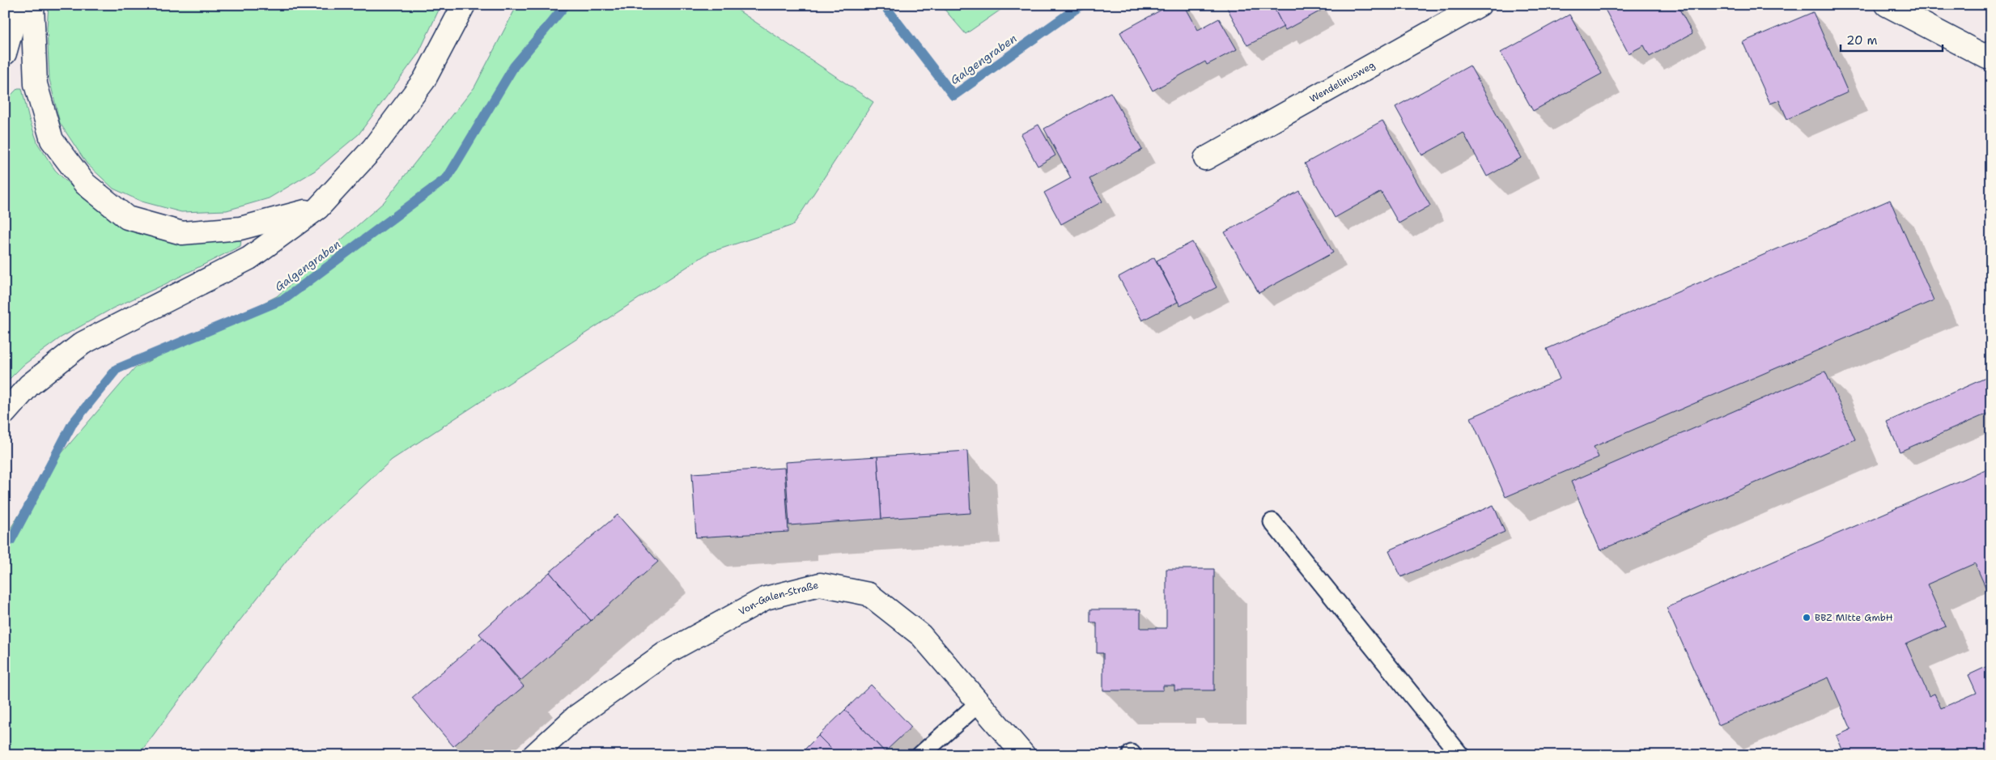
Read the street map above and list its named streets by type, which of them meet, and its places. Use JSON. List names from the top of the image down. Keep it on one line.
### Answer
{"streets":{"main road":["Wendelinusweg","Von-Galen-Straße"]},"water":["Galgengraben"],"places":["BBZ Mitte GmbH"],"scale_bar":"20 m"}
